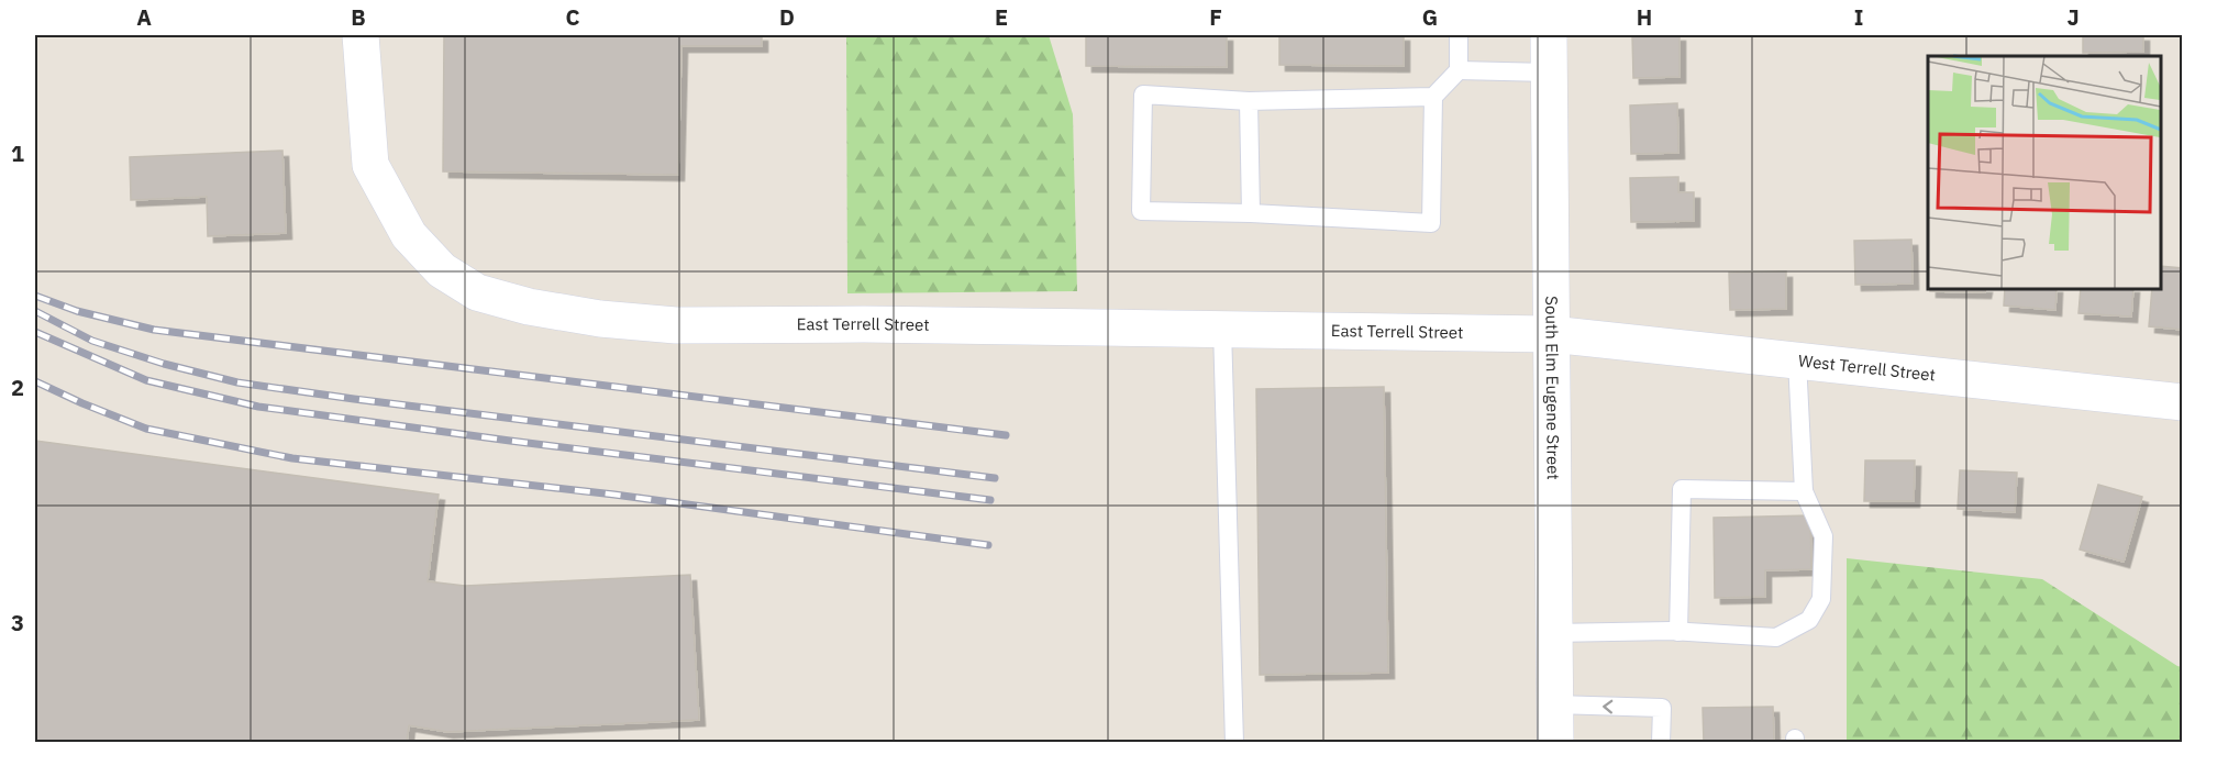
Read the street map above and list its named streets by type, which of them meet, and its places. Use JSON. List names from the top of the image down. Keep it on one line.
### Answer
{"streets":{"street":["East Terrell Street","West Terrell Street","South Elm Eugene Street"]},"crossings":[["East Terrell Street","West Terrell Street"],["East Terrell Street","South Elm Eugene Street"],["West Terrell Street","South Elm Eugene Street"]],"grid":{"columns":["A","B","C","D","E","F","G","H","I","J"],"rows":["1","2","3"]}}
